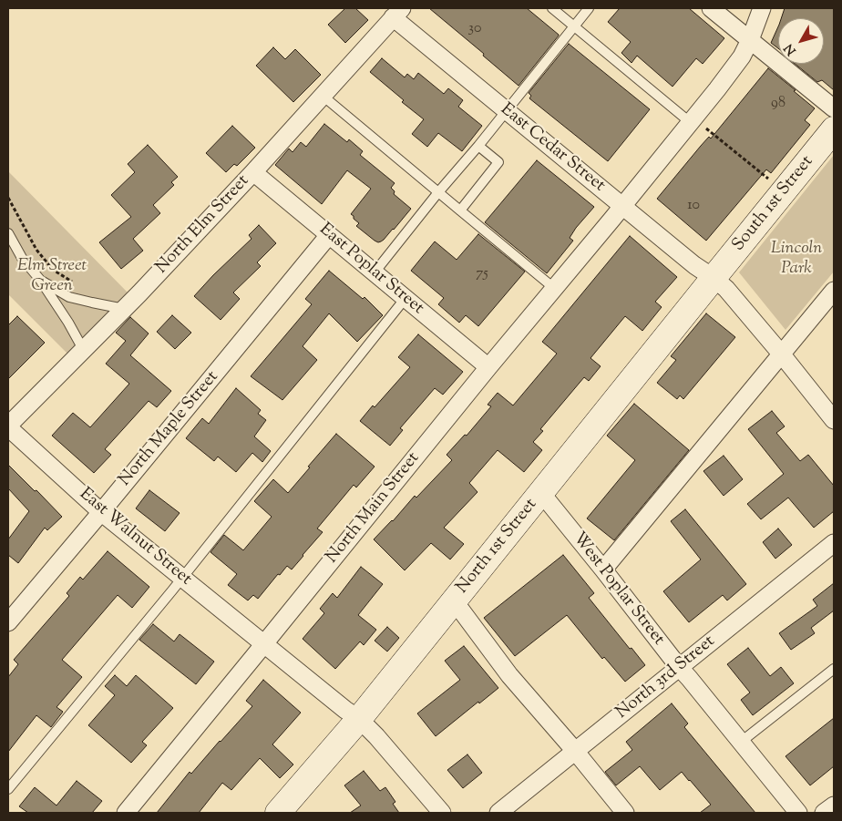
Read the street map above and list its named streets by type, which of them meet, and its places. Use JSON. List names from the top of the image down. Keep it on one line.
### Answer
{"streets":{"street":["East Cedar Street","South 1st Street","North Elm Street","East Poplar Street","North Maple Street","North Main Street","East Walnut Street","North 1st Street","West Poplar Street","North 3rd Street"]},"crossings":[["East Cedar Street","South 1st Street"],["East Cedar Street","North Elm Street"],["East Cedar Street","North Main Street"],["East Cedar Street","North 1st Street"],["South 1st Street","North 1st Street"],["North Elm Street","East Poplar Street"],["North Elm Street","East Walnut Street"],["East Poplar Street","North Maple Street"],["East Poplar Street","North Main Street"],["North Maple Street","East Walnut Street"],["North Main Street","East Walnut Street"],["East Walnut Street","North 1st Street"],["North 1st Street","West Poplar Street"],["West Poplar Street","North 3rd Street"]],"parks":["Lincoln Park","Elm Street Green"],"house_numbers":["30","98","10","75"],"north":"bottom left"}
